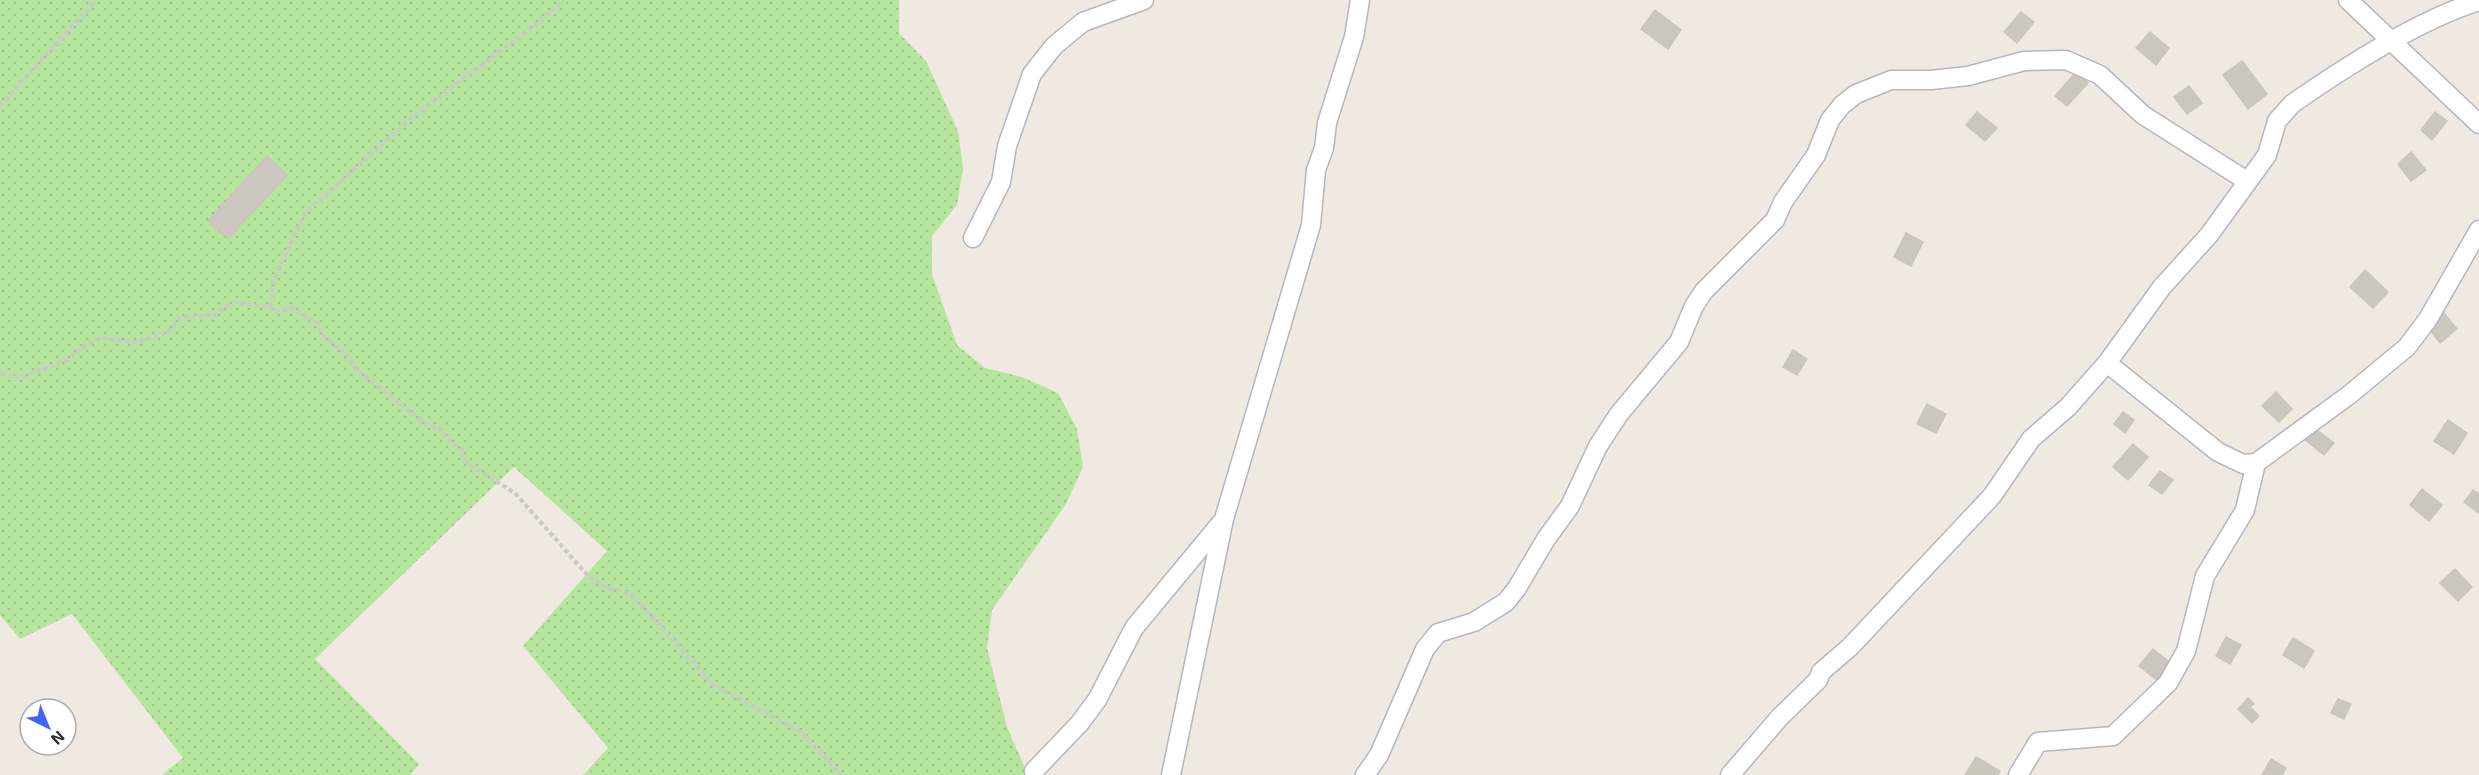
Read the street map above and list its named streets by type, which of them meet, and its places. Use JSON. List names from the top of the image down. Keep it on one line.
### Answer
{"north":"bottom right"}
